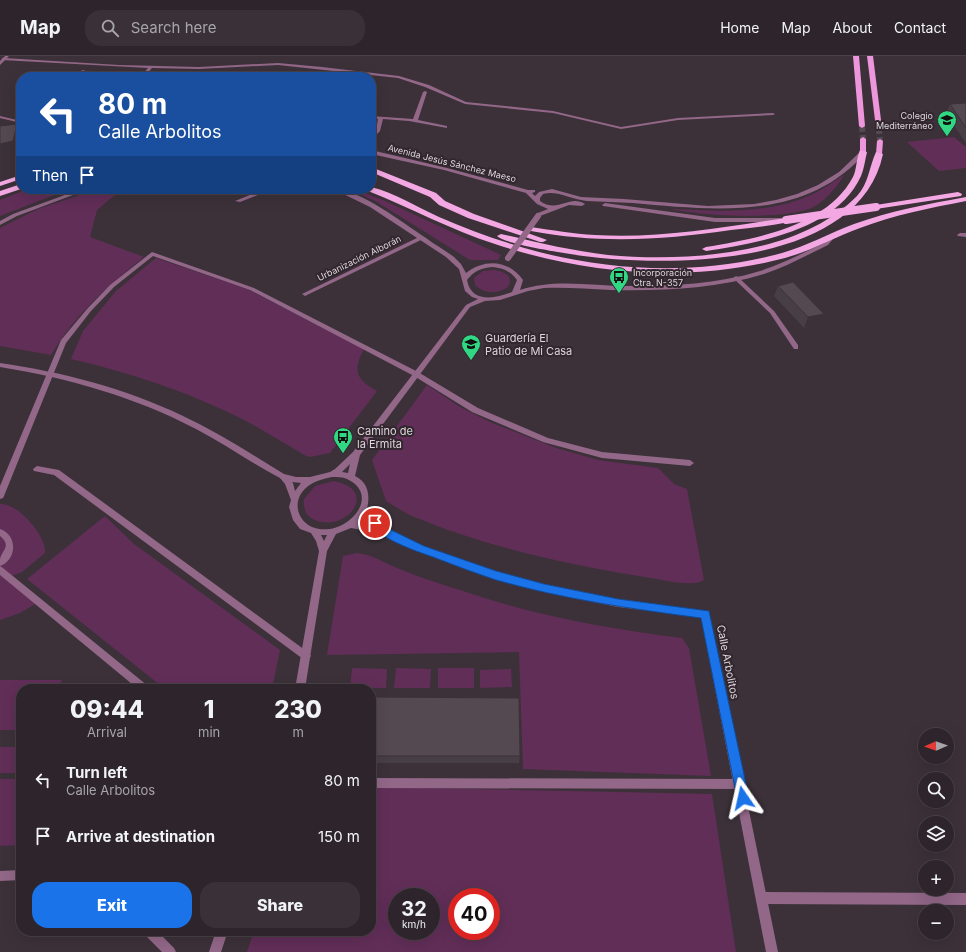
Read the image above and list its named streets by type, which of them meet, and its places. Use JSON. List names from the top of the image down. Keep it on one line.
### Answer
{"streets":{"street":["Avenida Jesús Sánchez Maeso","Urbanización Alborán","Calle Arbolitos"]},"places":{"school or university":["Colegio Mediterráneo","Guardería El Patio de Mi Casa"],"bus stop":["Incorporación Ctra. N-357","Camino de la Ermita"]},"north":"left","page":{"header":"Map","search":"Search here","nav":["Home","Map","About","Contact"],"turn":["80 m","Calle Arbolitos"],"then":"Then","eta":["09:44","Arrival","1","min","230","m"],"map_buttons":["+","−"],"list":[{"name":"Turn left","note":"Calle Arbolitos","value":"80 m"},{"name":"Arrive at destination","value":"150 m"}],"buttons":["Exit","Share"],"speed":"32 km/h","limit":"40"}}
